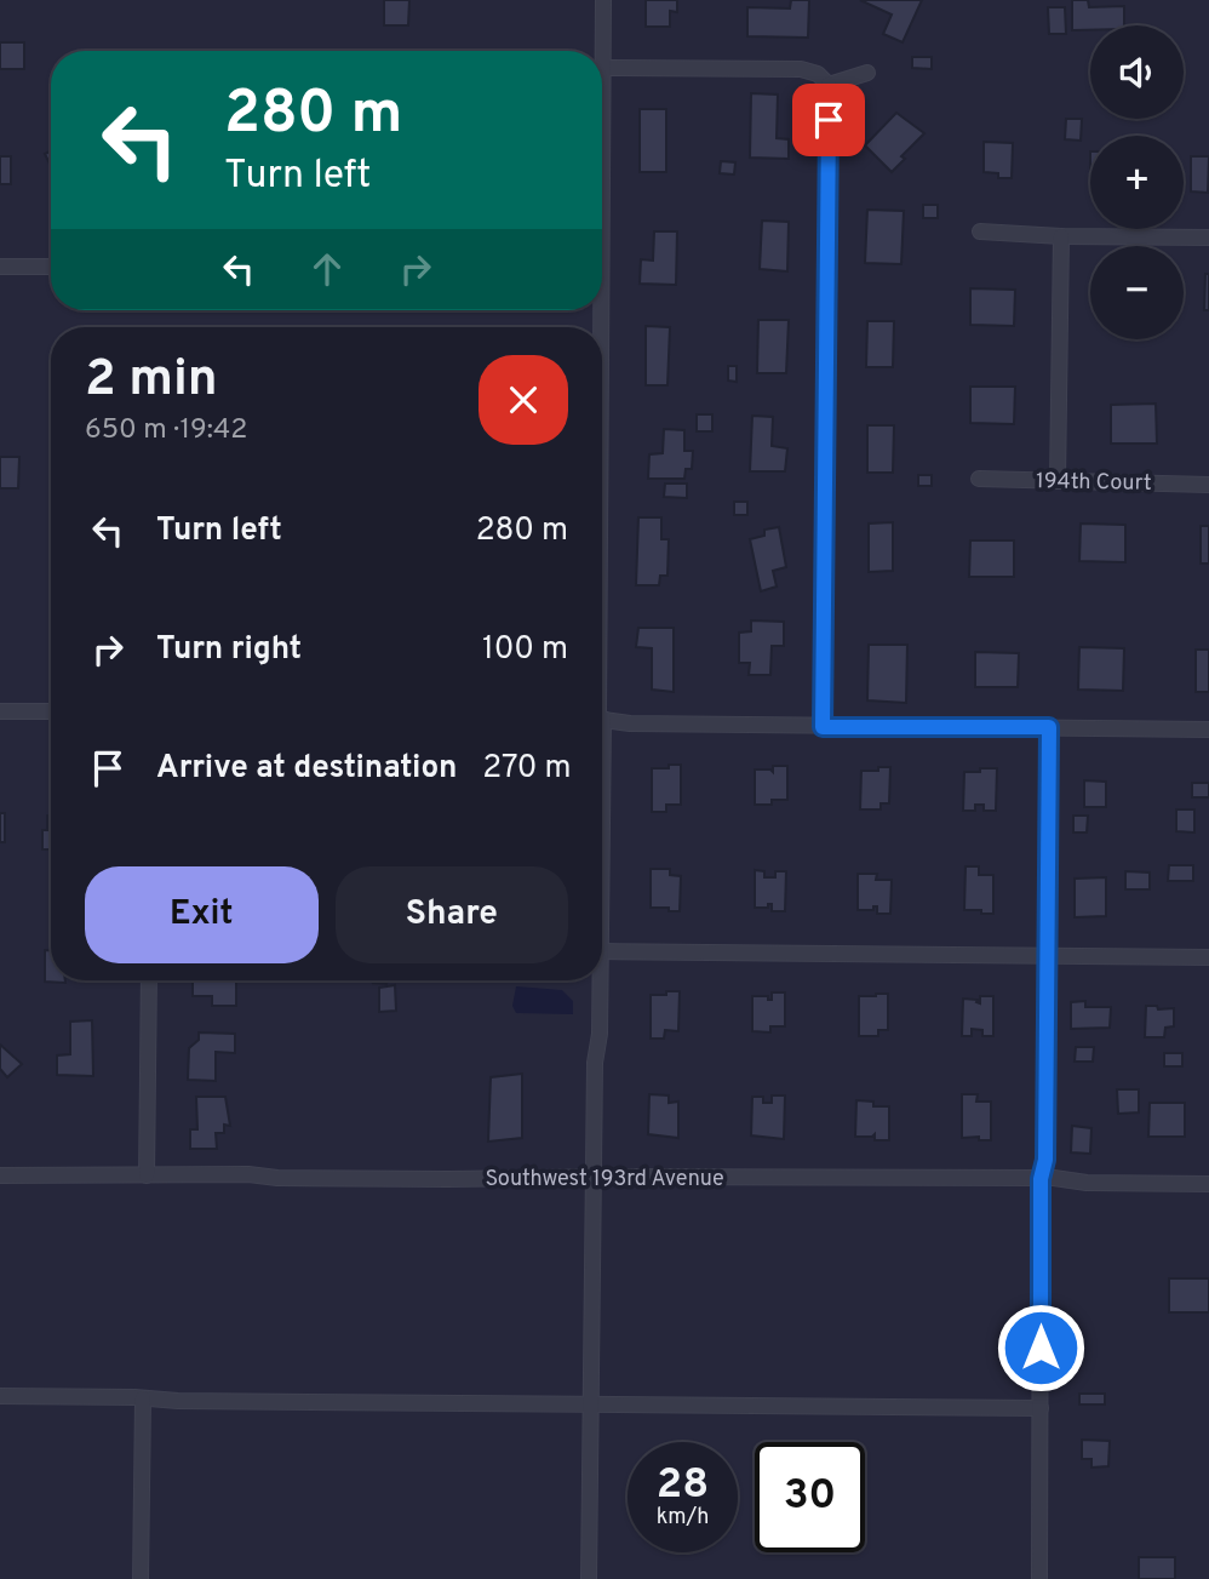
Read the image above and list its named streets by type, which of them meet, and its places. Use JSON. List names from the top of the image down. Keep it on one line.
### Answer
{"streets":{"street":["194th Court","Southwest 193rd Avenue"]},"page":{"map_buttons":["+","−"],"turn":["280 m","Turn left"],"heading":["2 min","650 m · 19:42"],"list":[{"name":"Turn left","value":"280 m"},{"name":"Turn right","value":"100 m"},{"name":"Arrive at destination","value":"270 m"}],"buttons":["Exit","Share"],"speed":"28 km/h","limit":"30"}}
